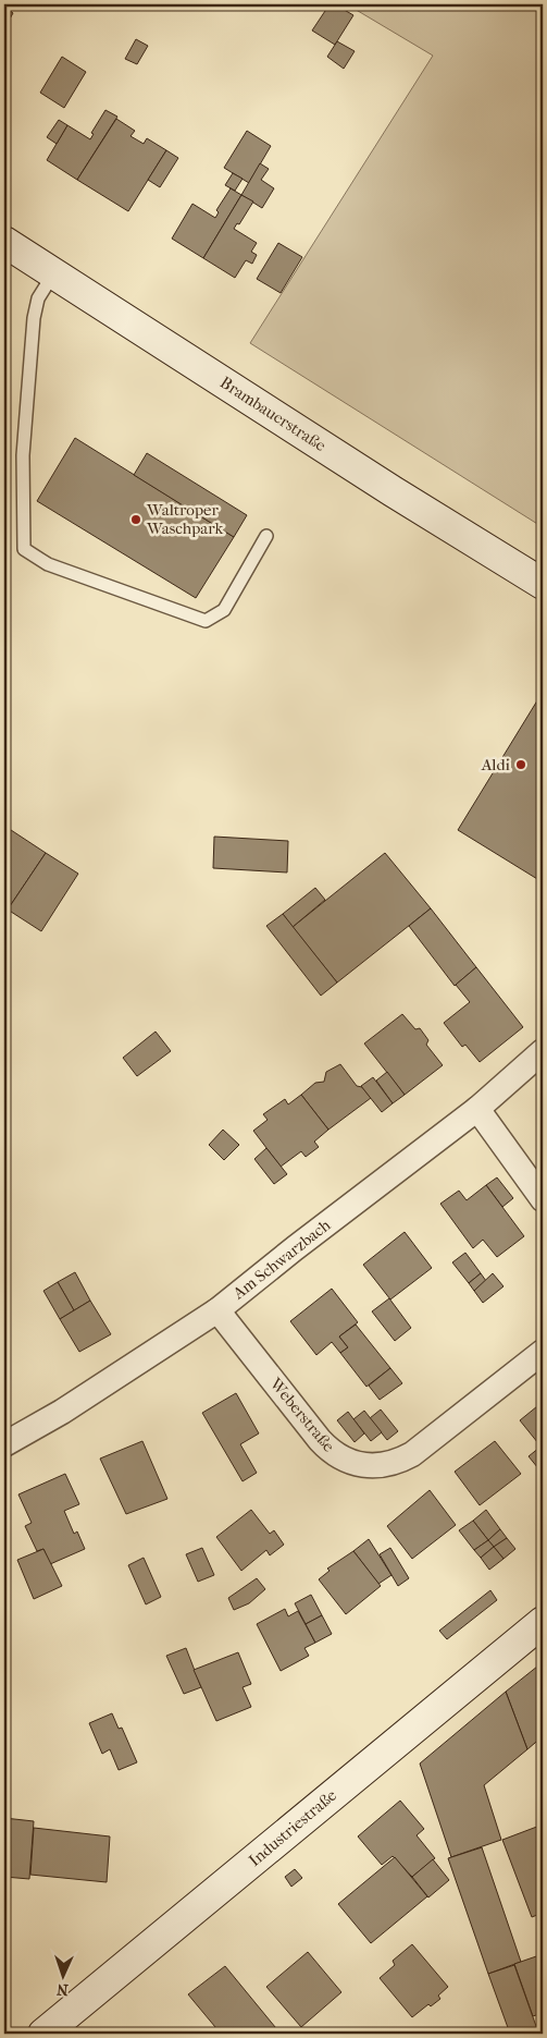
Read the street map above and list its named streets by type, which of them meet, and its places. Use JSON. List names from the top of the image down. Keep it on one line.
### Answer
{"streets":{"main road":["Brambauerstraße","Industriestraße"],"street":["Am Schwarzbach","Weberstraße"]},"crossings":[["Am Schwarzbach","Weberstraße"]],"places":["Waltroper Waschpark","Aldi"],"north":"bottom"}
